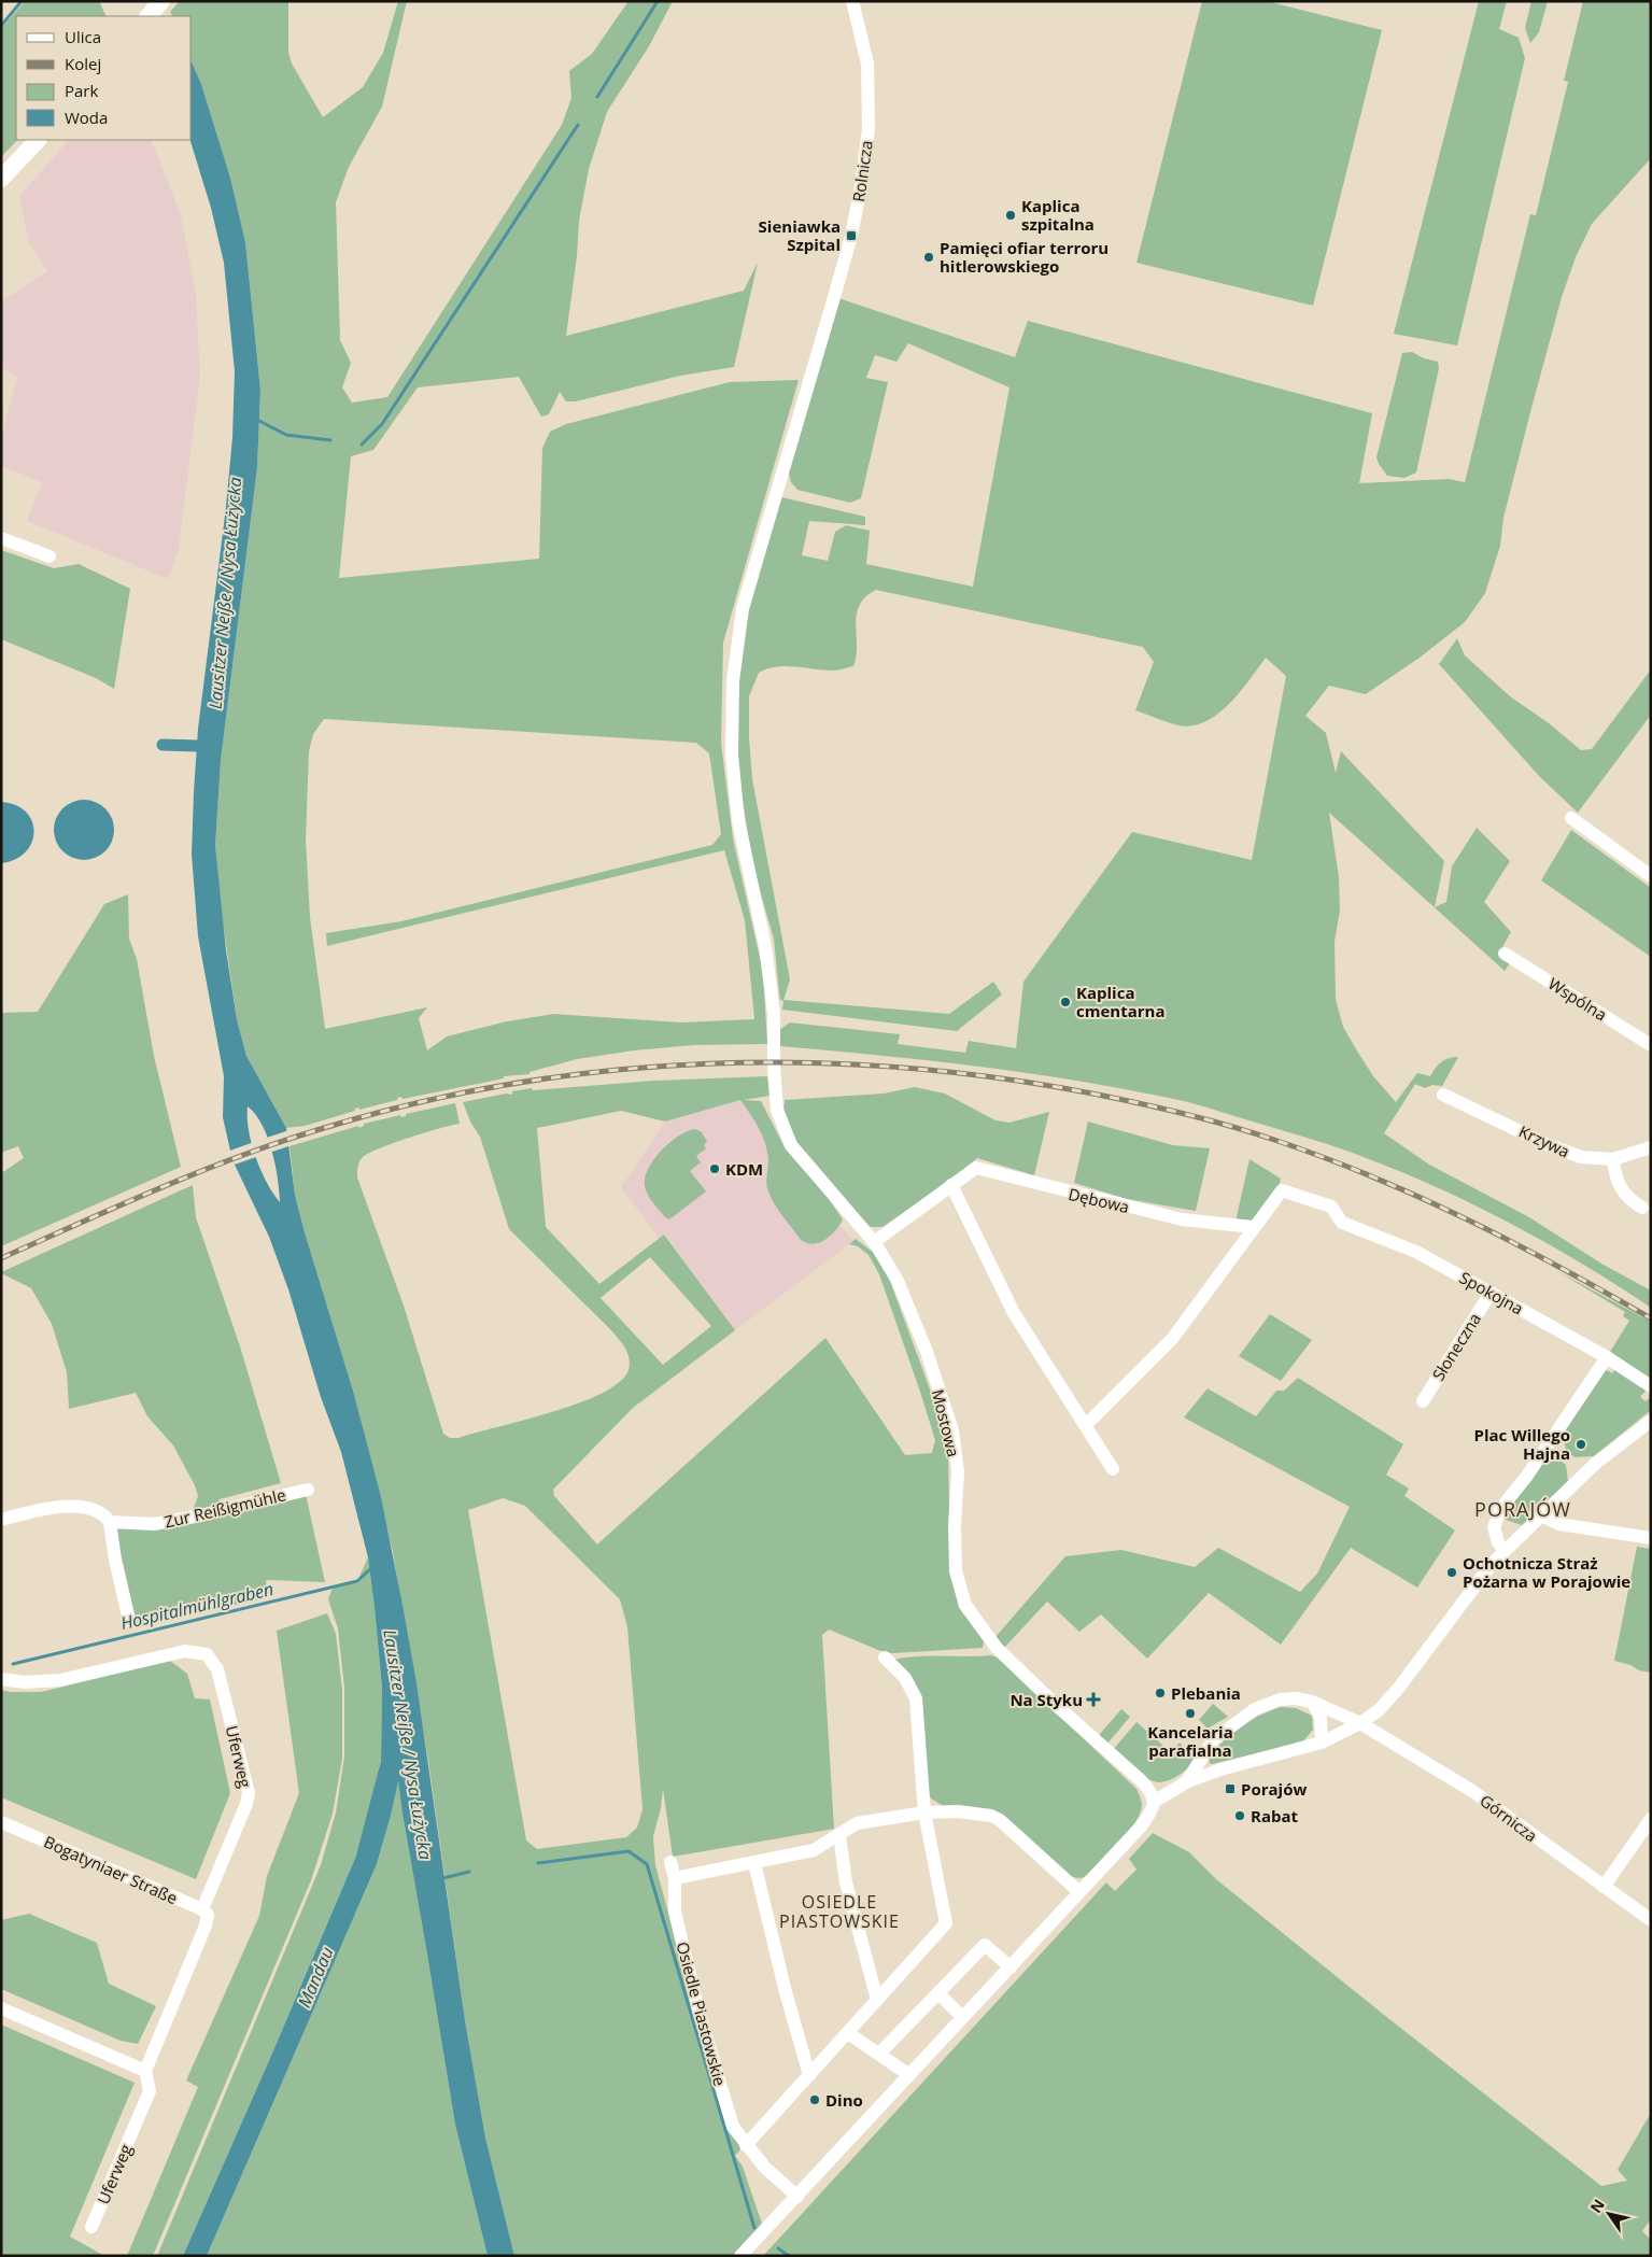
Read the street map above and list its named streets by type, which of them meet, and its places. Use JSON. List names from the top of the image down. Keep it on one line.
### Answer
{"streets":{"street":["Rolnicza","Wspólna","Krzywa","Dębowa","Spokojna","Słoneczna","Mostowa","Zur Reißigmühle","Uferweg","Górnicza","Bogatyniaer Straße","Osiedle Piastowskie"]},"crossings":[["Rolnicza","Mostowa"],["Dębowa","Spokojna"],["Dębowa","Mostowa"],["Spokojna","Słoneczna"],["Uferweg","Bogatyniaer Straße"]],"districts":["PORAJÓW","OSIEDLE PIASTOWSKIE"],"water":["Lausitzer Neiße / Nysa Łużycka","Hospitalmühlgraben","Mandau"],"places":{"other":["Kaplica szpitalna","Pamięci ofiar terroru hitlerowskiego","Kaplica cmentarna","KDM","Plac Willego Hajna","Ochotnicza Straż Pożarna w Porajowie","Plebania","Kancelaria parafialna","Rabat","Dino"],"transit":["Sieniawka Szpital","Porajów"],"health":["Na Styku"]},"legend":["Ulica","Kolej","Park","Woda"],"north":"top left"}
